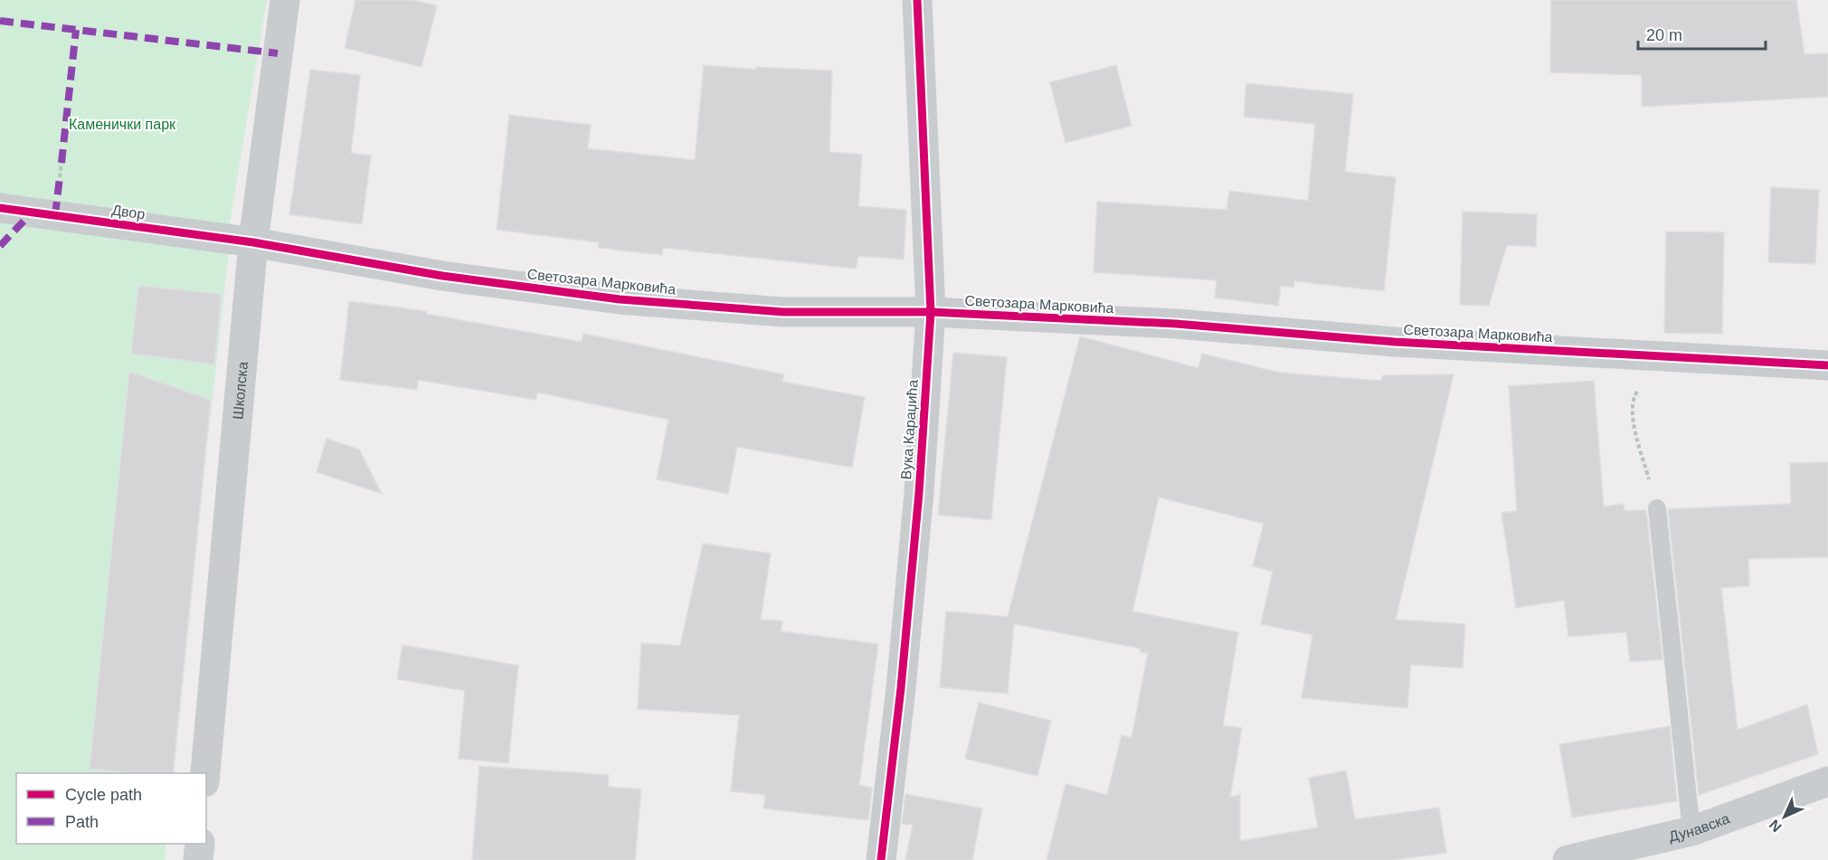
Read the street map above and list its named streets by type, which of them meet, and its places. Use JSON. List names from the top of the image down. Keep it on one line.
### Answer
{"streets":{"street":["Двор","Светозара Марковића","Школска","Вука Караџића","Дунавска"]},"crossings":[["Двор","Светозара Марковића"],["Двор","Школска"],["Светозара Марковића","Школска"],["Светозара Марковића","Вука Караџића"]],"parks":["Каменички парк"],"legend":["Cycle path","Path"],"scale_bar":"20 m","north":"bottom left"}
